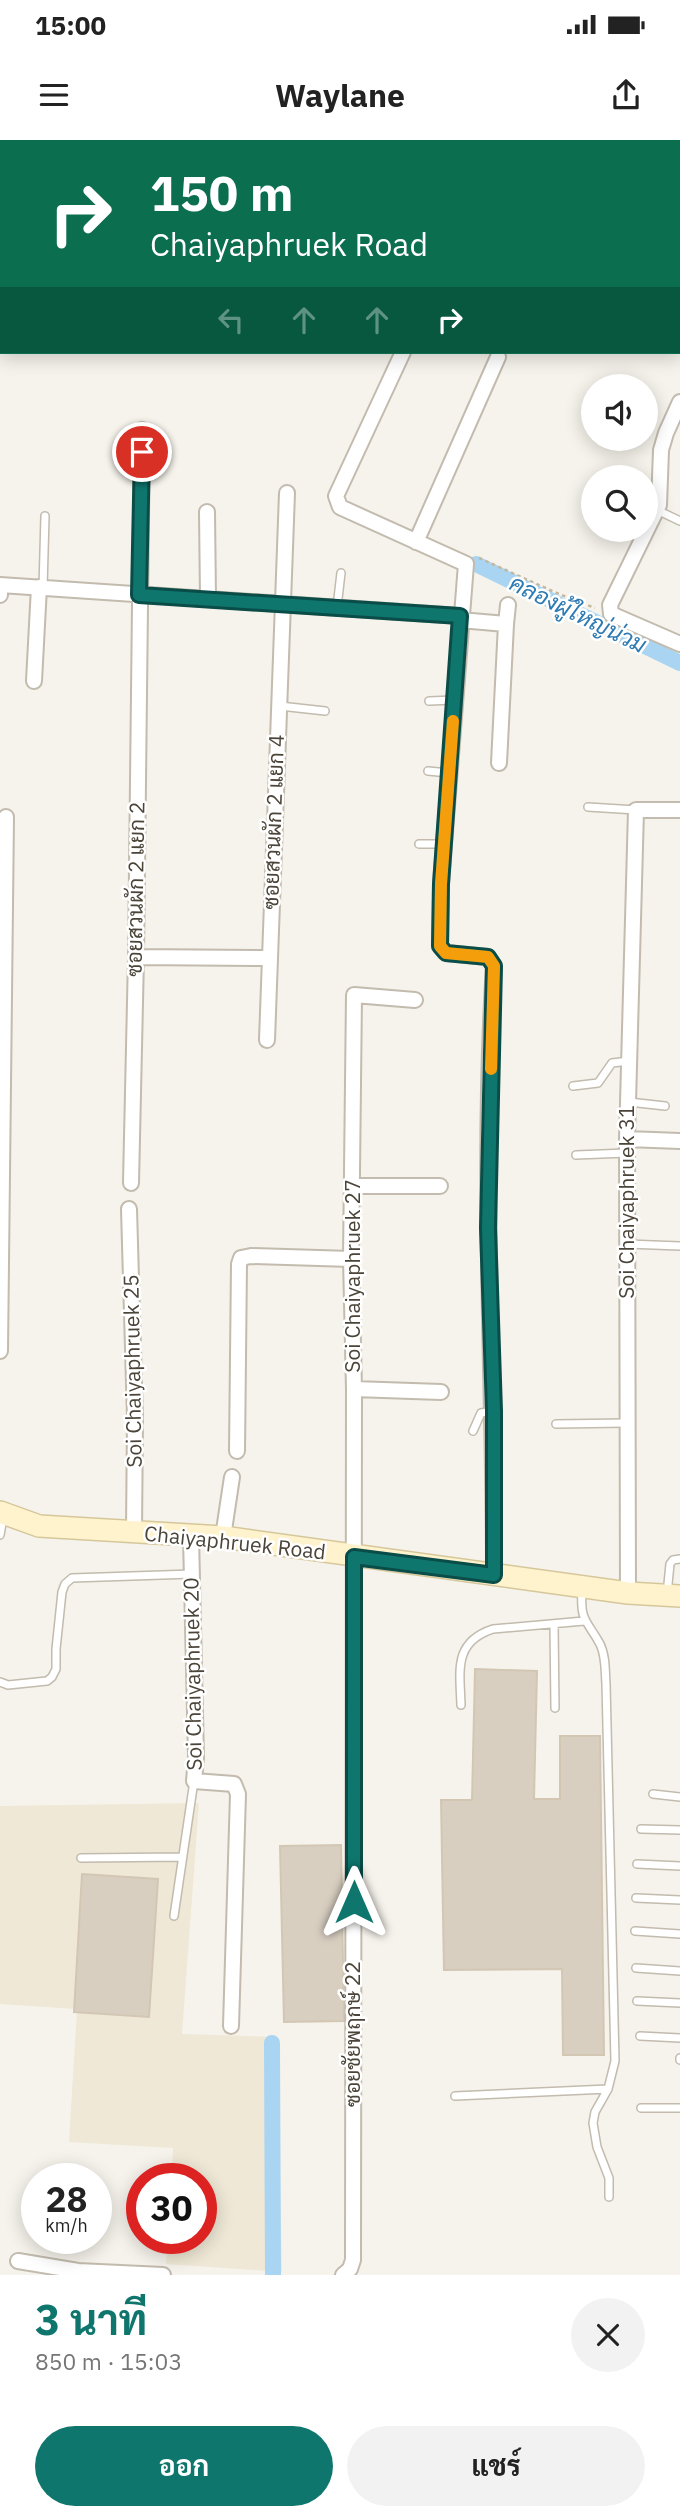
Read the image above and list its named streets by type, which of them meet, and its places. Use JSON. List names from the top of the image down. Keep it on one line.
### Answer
{"streets":{"street":["ซอยสวนผัก 2 แยก 4","ซอยสวนผัก 2 แยก 2","Soi Chaiyaphruek 31","Soi Chaiyaphruek 27","Soi Chaiyaphruek 25","Chaiyaphruek Road","Soi Chaiyaphruek 20","ซอยชัยพฤกษ์ 22"]},"crossings":[["Soi Chaiyaphruek 31","Chaiyaphruek Road"],["Soi Chaiyaphruek 27","Chaiyaphruek Road"],["Soi Chaiyaphruek 27","ซอยชัยพฤกษ์ 22"],["Soi Chaiyaphruek 25","Chaiyaphruek Road"],["Chaiyaphruek Road","Soi Chaiyaphruek 20"],["Chaiyaphruek Road","ซอยชัยพฤกษ์ 22"]],"water":["คลองผู้ใหญ่น่วม"],"page":{"status":"15:00","header":"Waylane","turn":["150 m","Chaiyaphruek Road"],"speed":"28 km/h","limit":"30","heading":["3 นาที","850 m · 15:03"],"buttons":["ออก","แชร์"]}}
